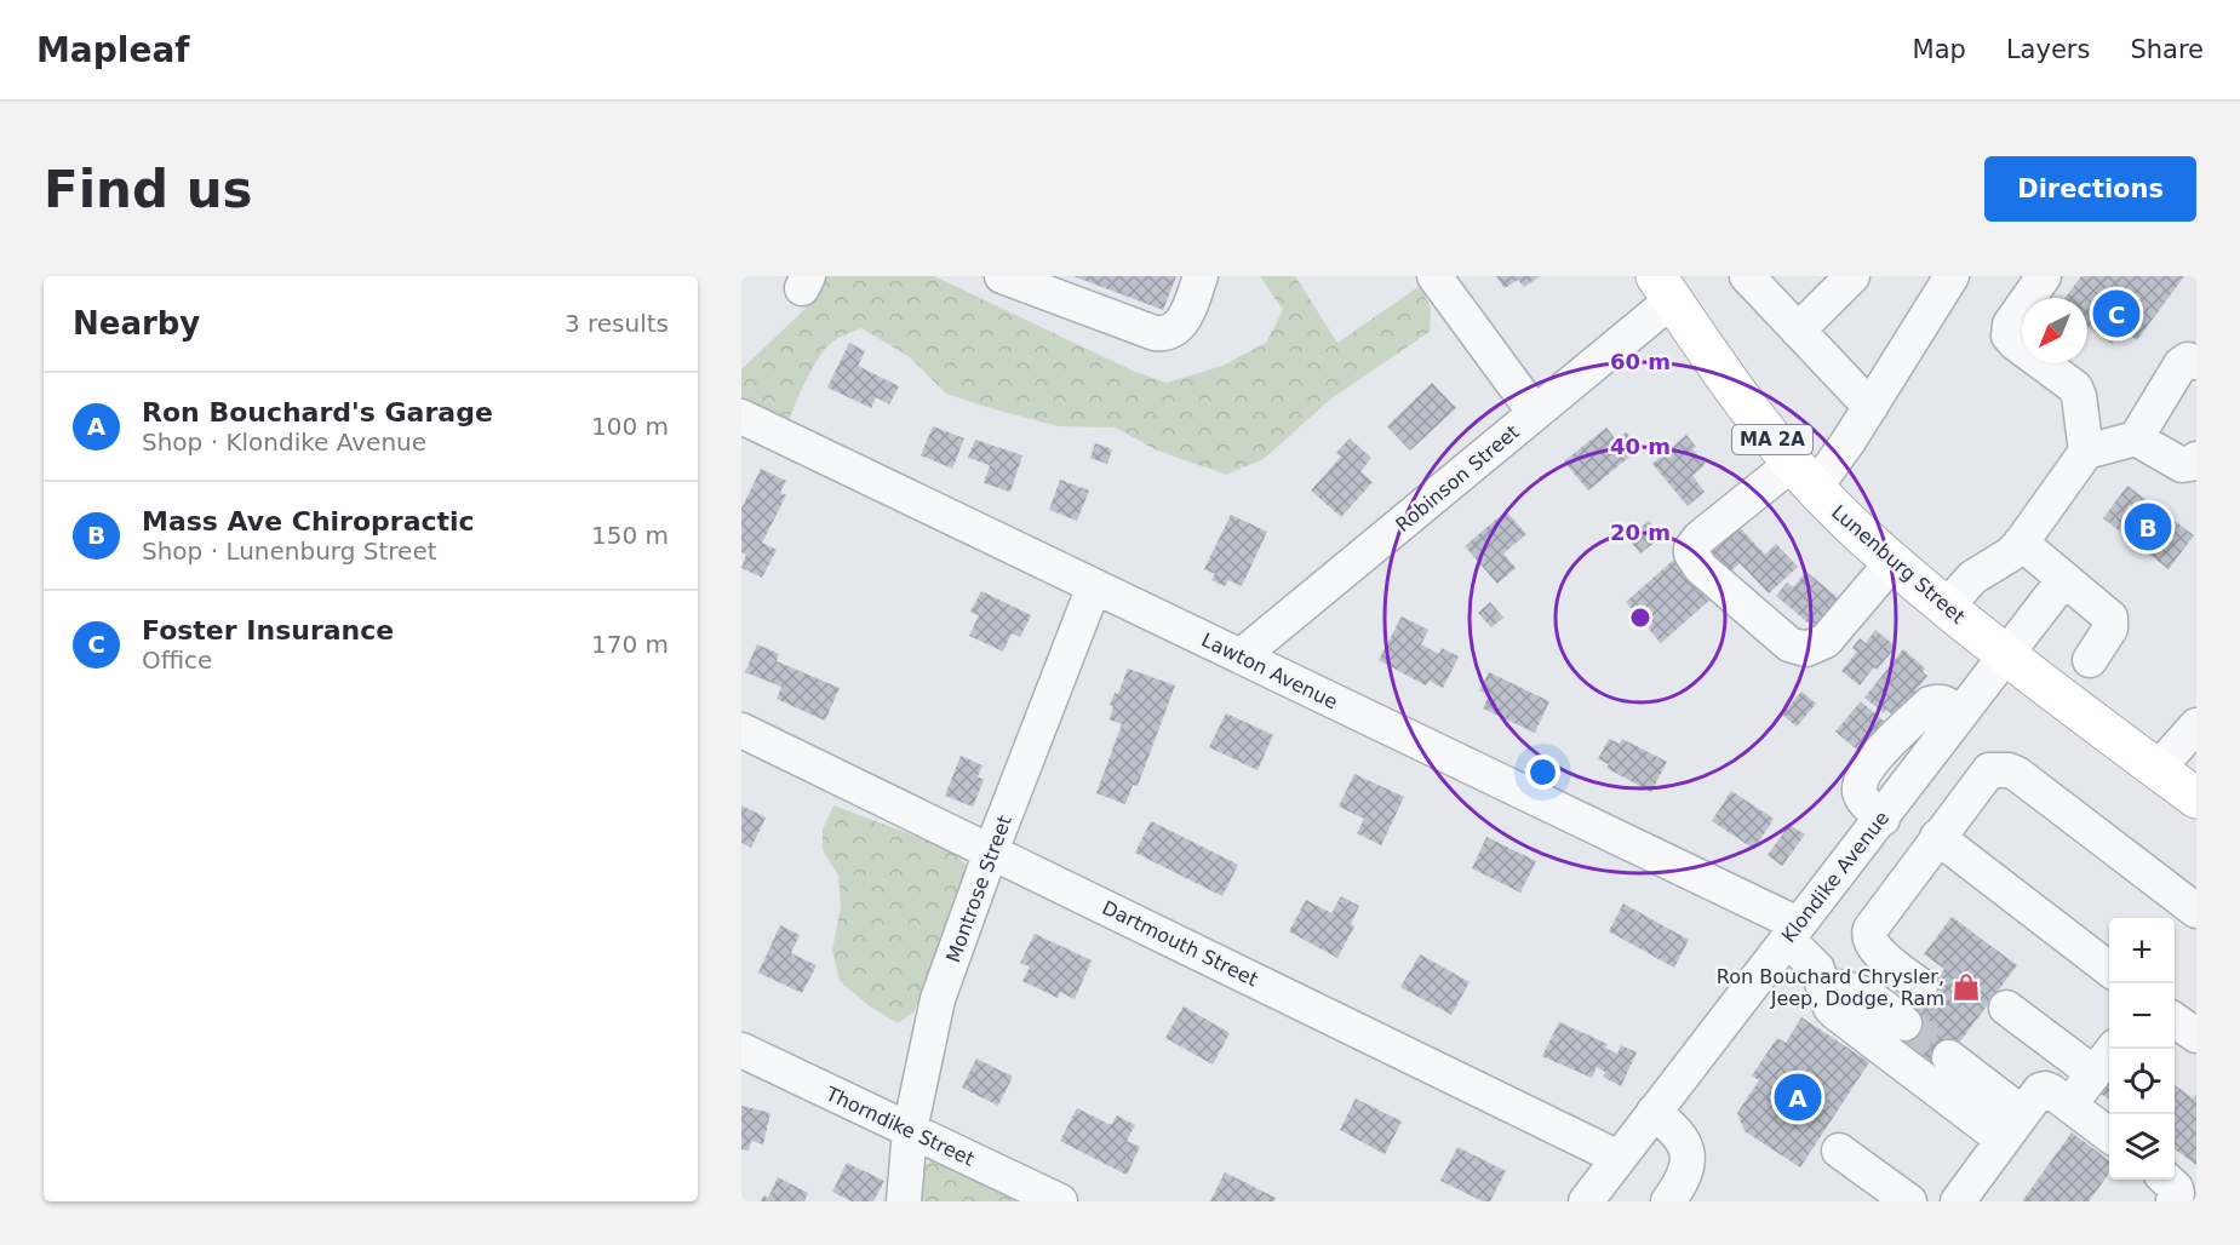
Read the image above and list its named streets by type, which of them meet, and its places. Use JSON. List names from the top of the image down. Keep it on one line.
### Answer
{"streets":{"main road":["MA 2A","Lunenburg Street"],"street":["Robinson Street","Lawton Avenue","Klondike Avenue","Montrose Street","Dartmouth Street","Thorndike Street"]},"crossings":[["Robinson Street","Lunenburg Street"],["Robinson Street","Lawton Avenue"],["Lunenburg Street","Klondike Avenue"],["Lawton Avenue","Klondike Avenue"],["Lawton Avenue","Montrose Street"],["Klondike Avenue","Dartmouth Street"],["Montrose Street","Dartmouth Street"],["Montrose Street","Thorndike Street"]],"places":{"shop":["Ron Bouchard Chrysler, Jeep, Dodge, Ram"]},"north":"bottom left","page":{"header":"Mapleaf","nav":["Map","Layers","Share"],"buttons":"Directions","title":"Find us","heading":["Nearby","3 results"],"pins":["C","B","A"],"list":[{"mark":"A","name":"Ron Bouchard's Garage","note":"Shop · Klondike Avenue","value":"100 m"},{"mark":"B","name":"Mass Ave Chiropractic","note":"Shop · Lunenburg Street","value":"150 m"},{"mark":"C","name":"Foster Insurance","note":"Office","value":"170 m"}],"map_buttons":["+","−"]},"rings":["60 m","40 m","20 m"]}
